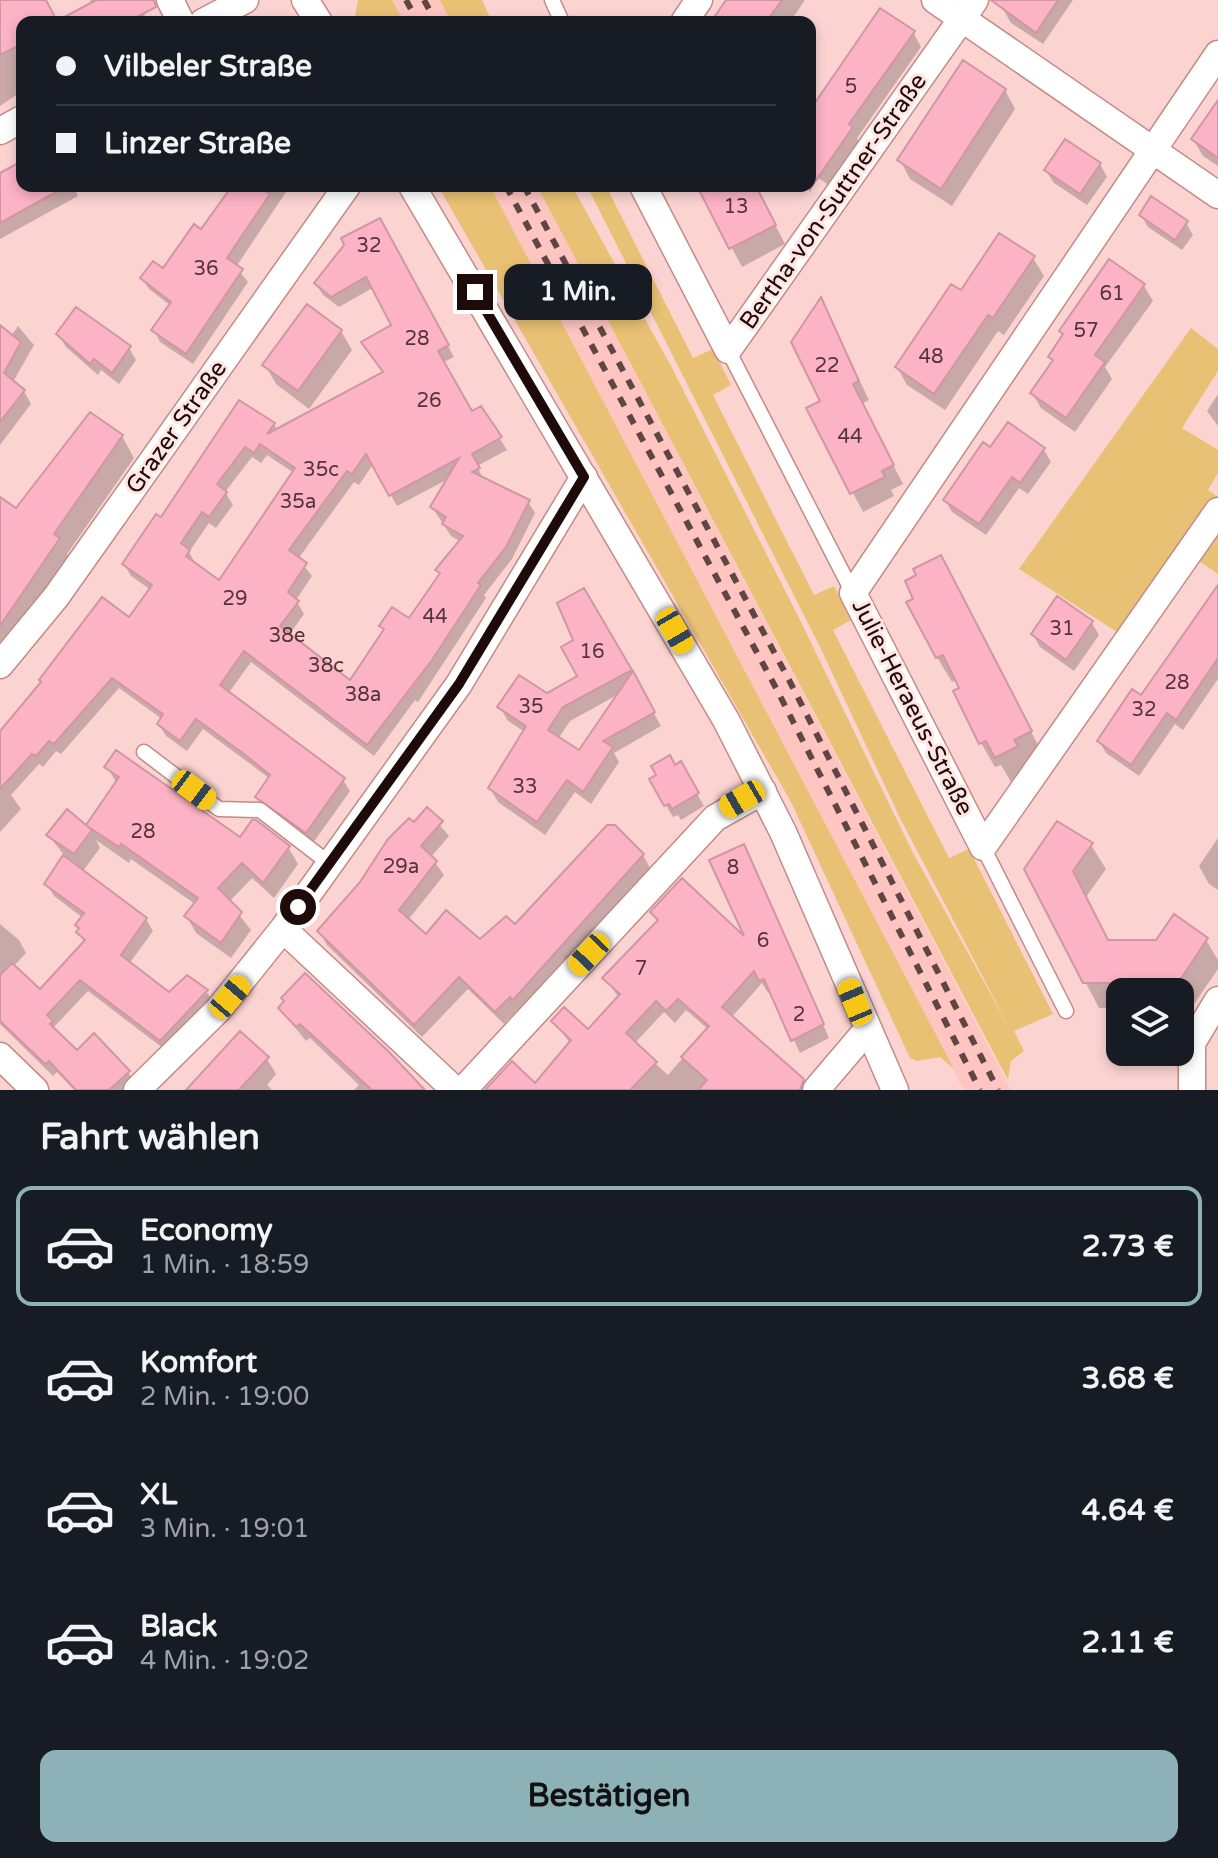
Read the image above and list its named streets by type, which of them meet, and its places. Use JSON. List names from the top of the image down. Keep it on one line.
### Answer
{"streets":{"street":["Bertha-von-Suttner-Straße","Grazer Straße","Julie-Heraeus-Straße"]},"house_numbers":["5","13","32","36","61","57","28","48","22","26","44","35c","35a","29","44","31","38e","16","38c","28","38a","35","32","33","28","29a","8","6","7","2"],"page":{"banner":["Vilbeler Straße","Linzer Straße"],"bubble":"1 Min.","heading":"Fahrt wählen","list":[{"name":"Economy","note":"1 Min. · 18:59","value":"2.73 €"},{"name":"Komfort","note":"2 Min. · 19:00","value":"3.68 €"},{"name":"XL","note":"3 Min. · 19:01","value":"4.64 €"},{"name":"Black","note":"4 Min. · 19:02","value":"2.11 €"}],"buttons":"Bestätigen"}}
